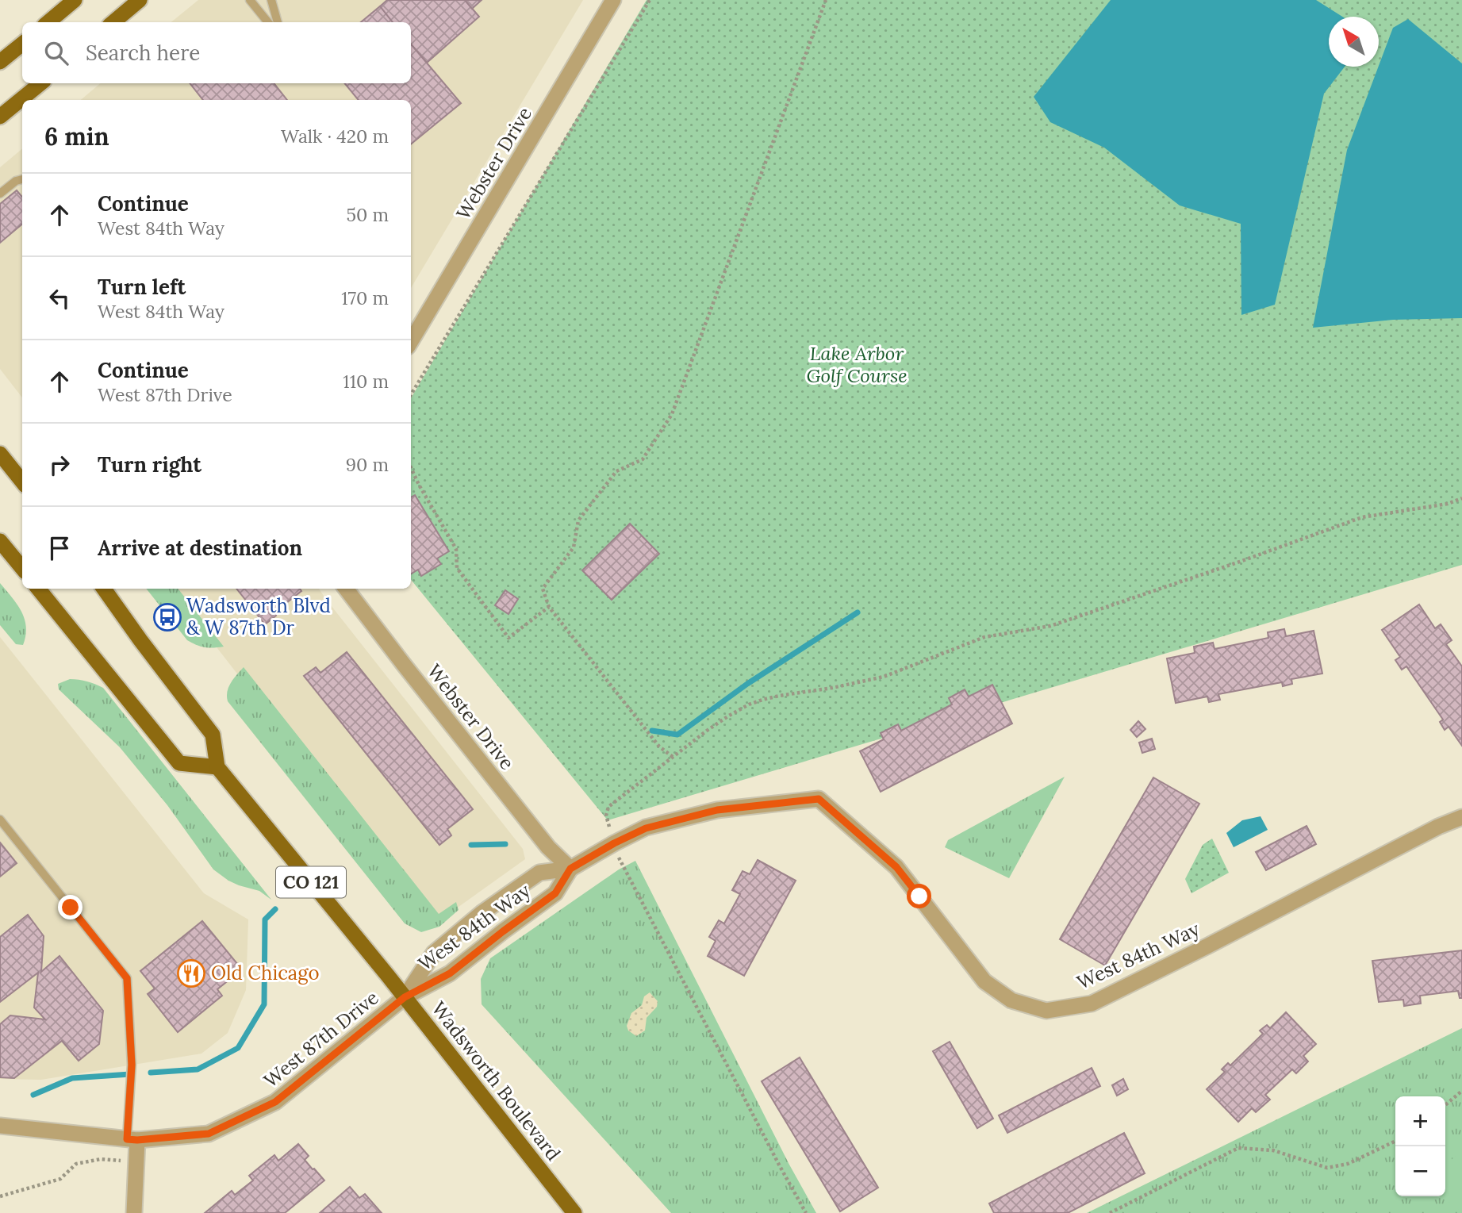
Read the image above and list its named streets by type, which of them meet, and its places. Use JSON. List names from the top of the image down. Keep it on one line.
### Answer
{"streets":{"main road":["CO 121","Wadsworth Boulevard"],"street":["Webster Drive","West 84th Way","West 87th Drive"]},"crossings":[["Webster Drive","West 84th Way"],["West 84th Way","West 87th Drive"],["West 84th Way","Wadsworth Boulevard"],["West 87th Drive","Wadsworth Boulevard"]],"parks":["Lake Arbor Golf Course"],"places":{"bus stop":["Wadsworth Blvd & W 87th Dr"],"restaurant":["Old Chicago"]},"north":"top left","page":{"search":"Search here","heading":["6 min","Walk · 420 m"],"list":[["Continue","West 84th Way","50 m"],["Turn left","West 84th Way","170 m"],["Continue","West 87th Drive","110 m"],["Turn right","90 m"],"Arrive at destination"],"map_buttons":["+","−"]}}
